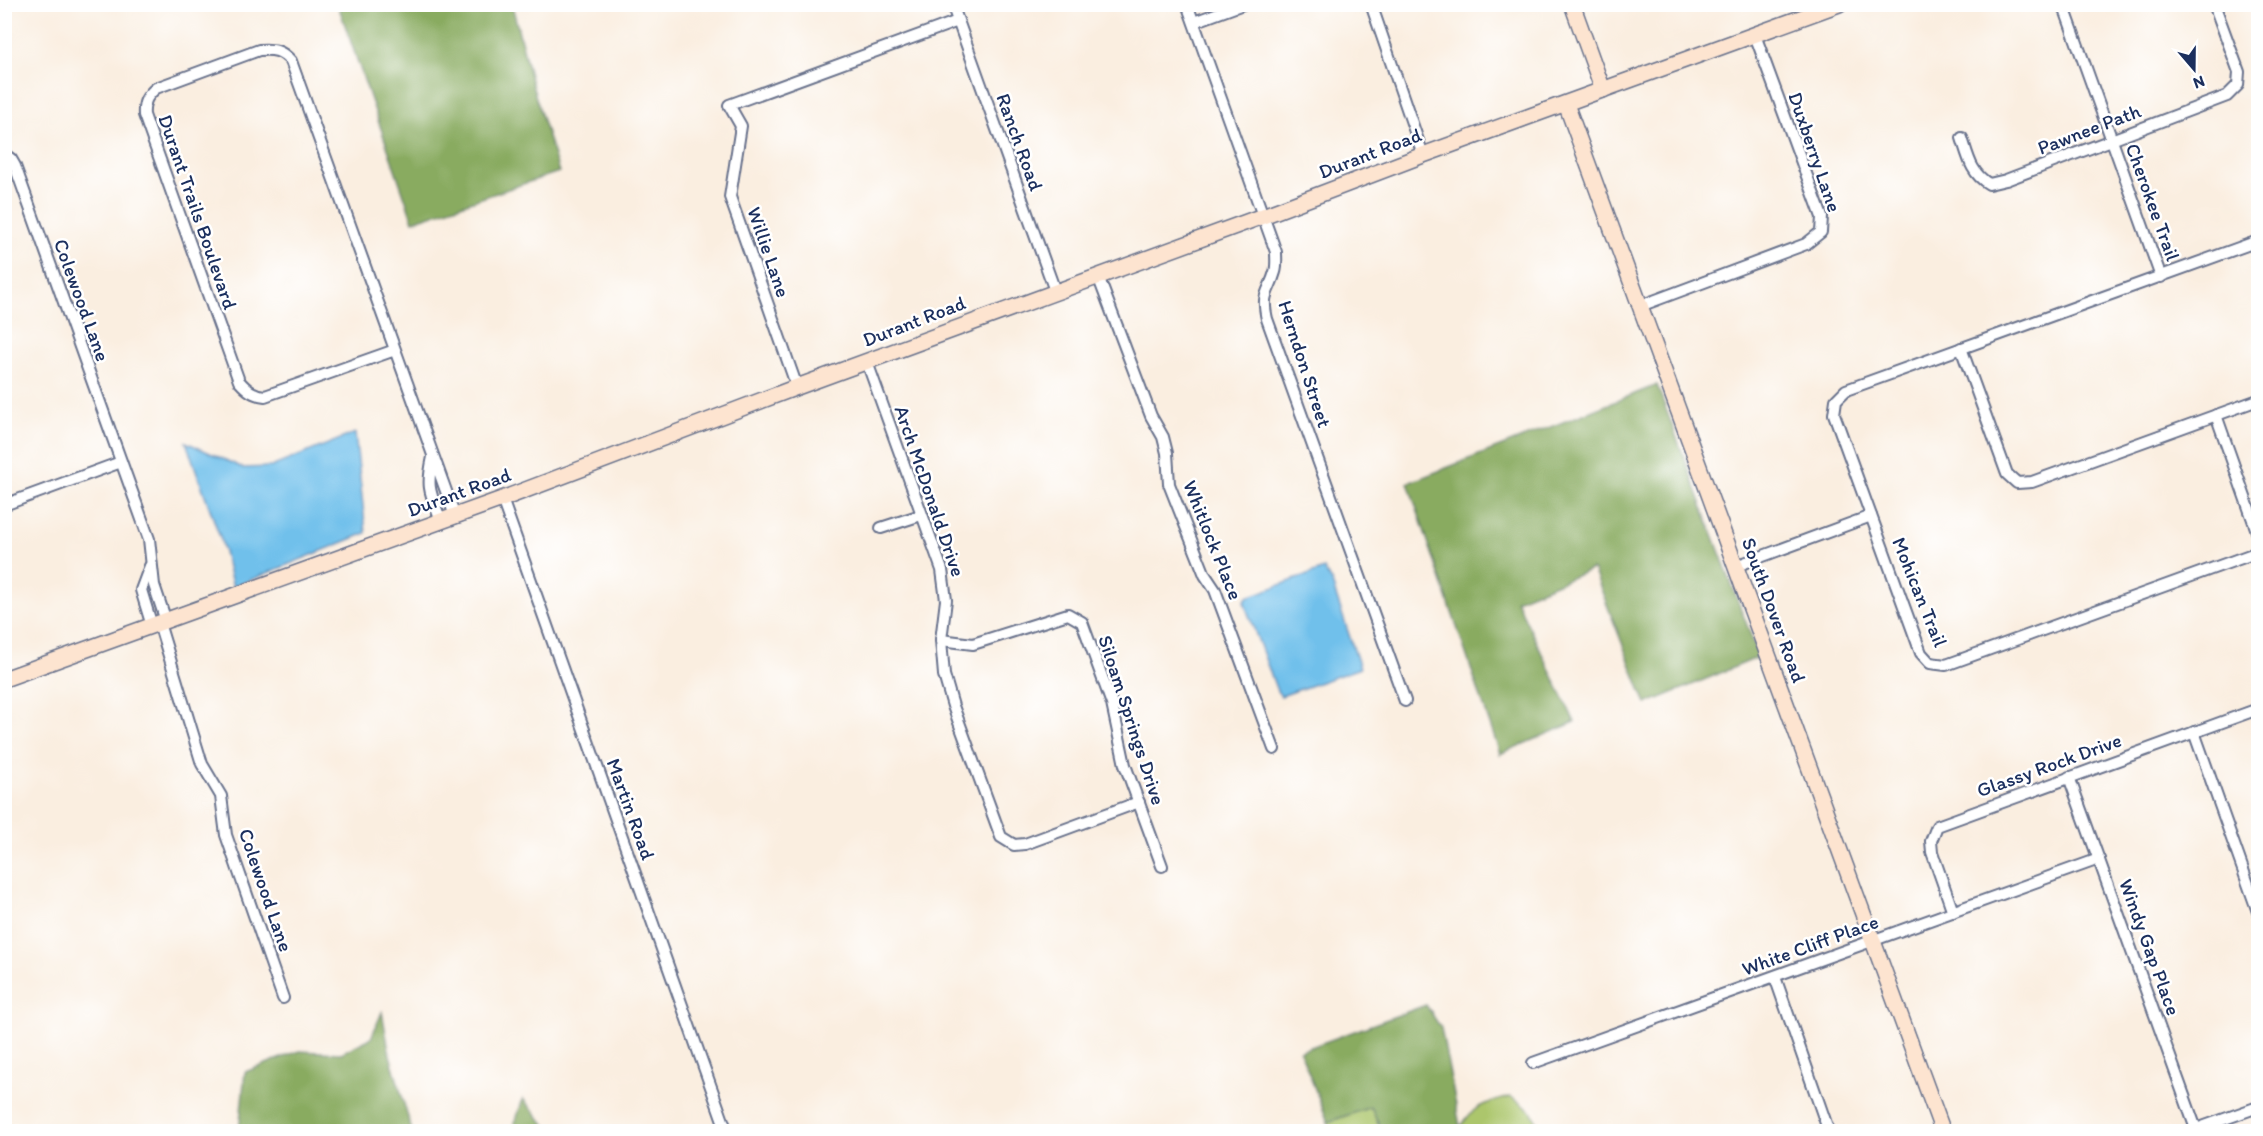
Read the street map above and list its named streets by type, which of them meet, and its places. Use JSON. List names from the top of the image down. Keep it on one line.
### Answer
{"streets":{"street":["Pawnee Path","Ranch Road","Duxberry Lane","Durant Road","Cherokee Trail","Durant Trails Boulevard","Willie Lane","Colewood Lane","Herndon Street","Arch McDonald Drive","Whitlock Place","Mohican Trail","South Dover Road","Siloam Springs Drive","Glassy Rock Drive","Martin Road","White Cliff Place","Windy Gap Place"]},"crossings":[["Pawnee Path","Cherokee Trail"],["Ranch Road","Durant Road"],["Ranch Road","Willie Lane"],["Duxberry Lane","Durant Road"],["Duxberry Lane","South Dover Road"],["Durant Road","Durant Trails Boulevard"],["Durant Road","Willie Lane"],["Durant Road","Colewood Lane"],["Durant Road","Herndon Street"],["Durant Road","Arch McDonald Drive"],["Durant Road","Whitlock Place"],["Durant Road","South Dover Road"],["Durant Road","Martin Road"],["Cherokee Trail","Mohican Trail"],["Arch McDonald Drive","Siloam Springs Drive"],["South Dover Road","White Cliff Place"],["Glassy Rock Drive","White Cliff Place"],["Glassy Rock Drive","Windy Gap Place"],["White Cliff Place","Windy Gap Place"]],"north":"bottom"}
